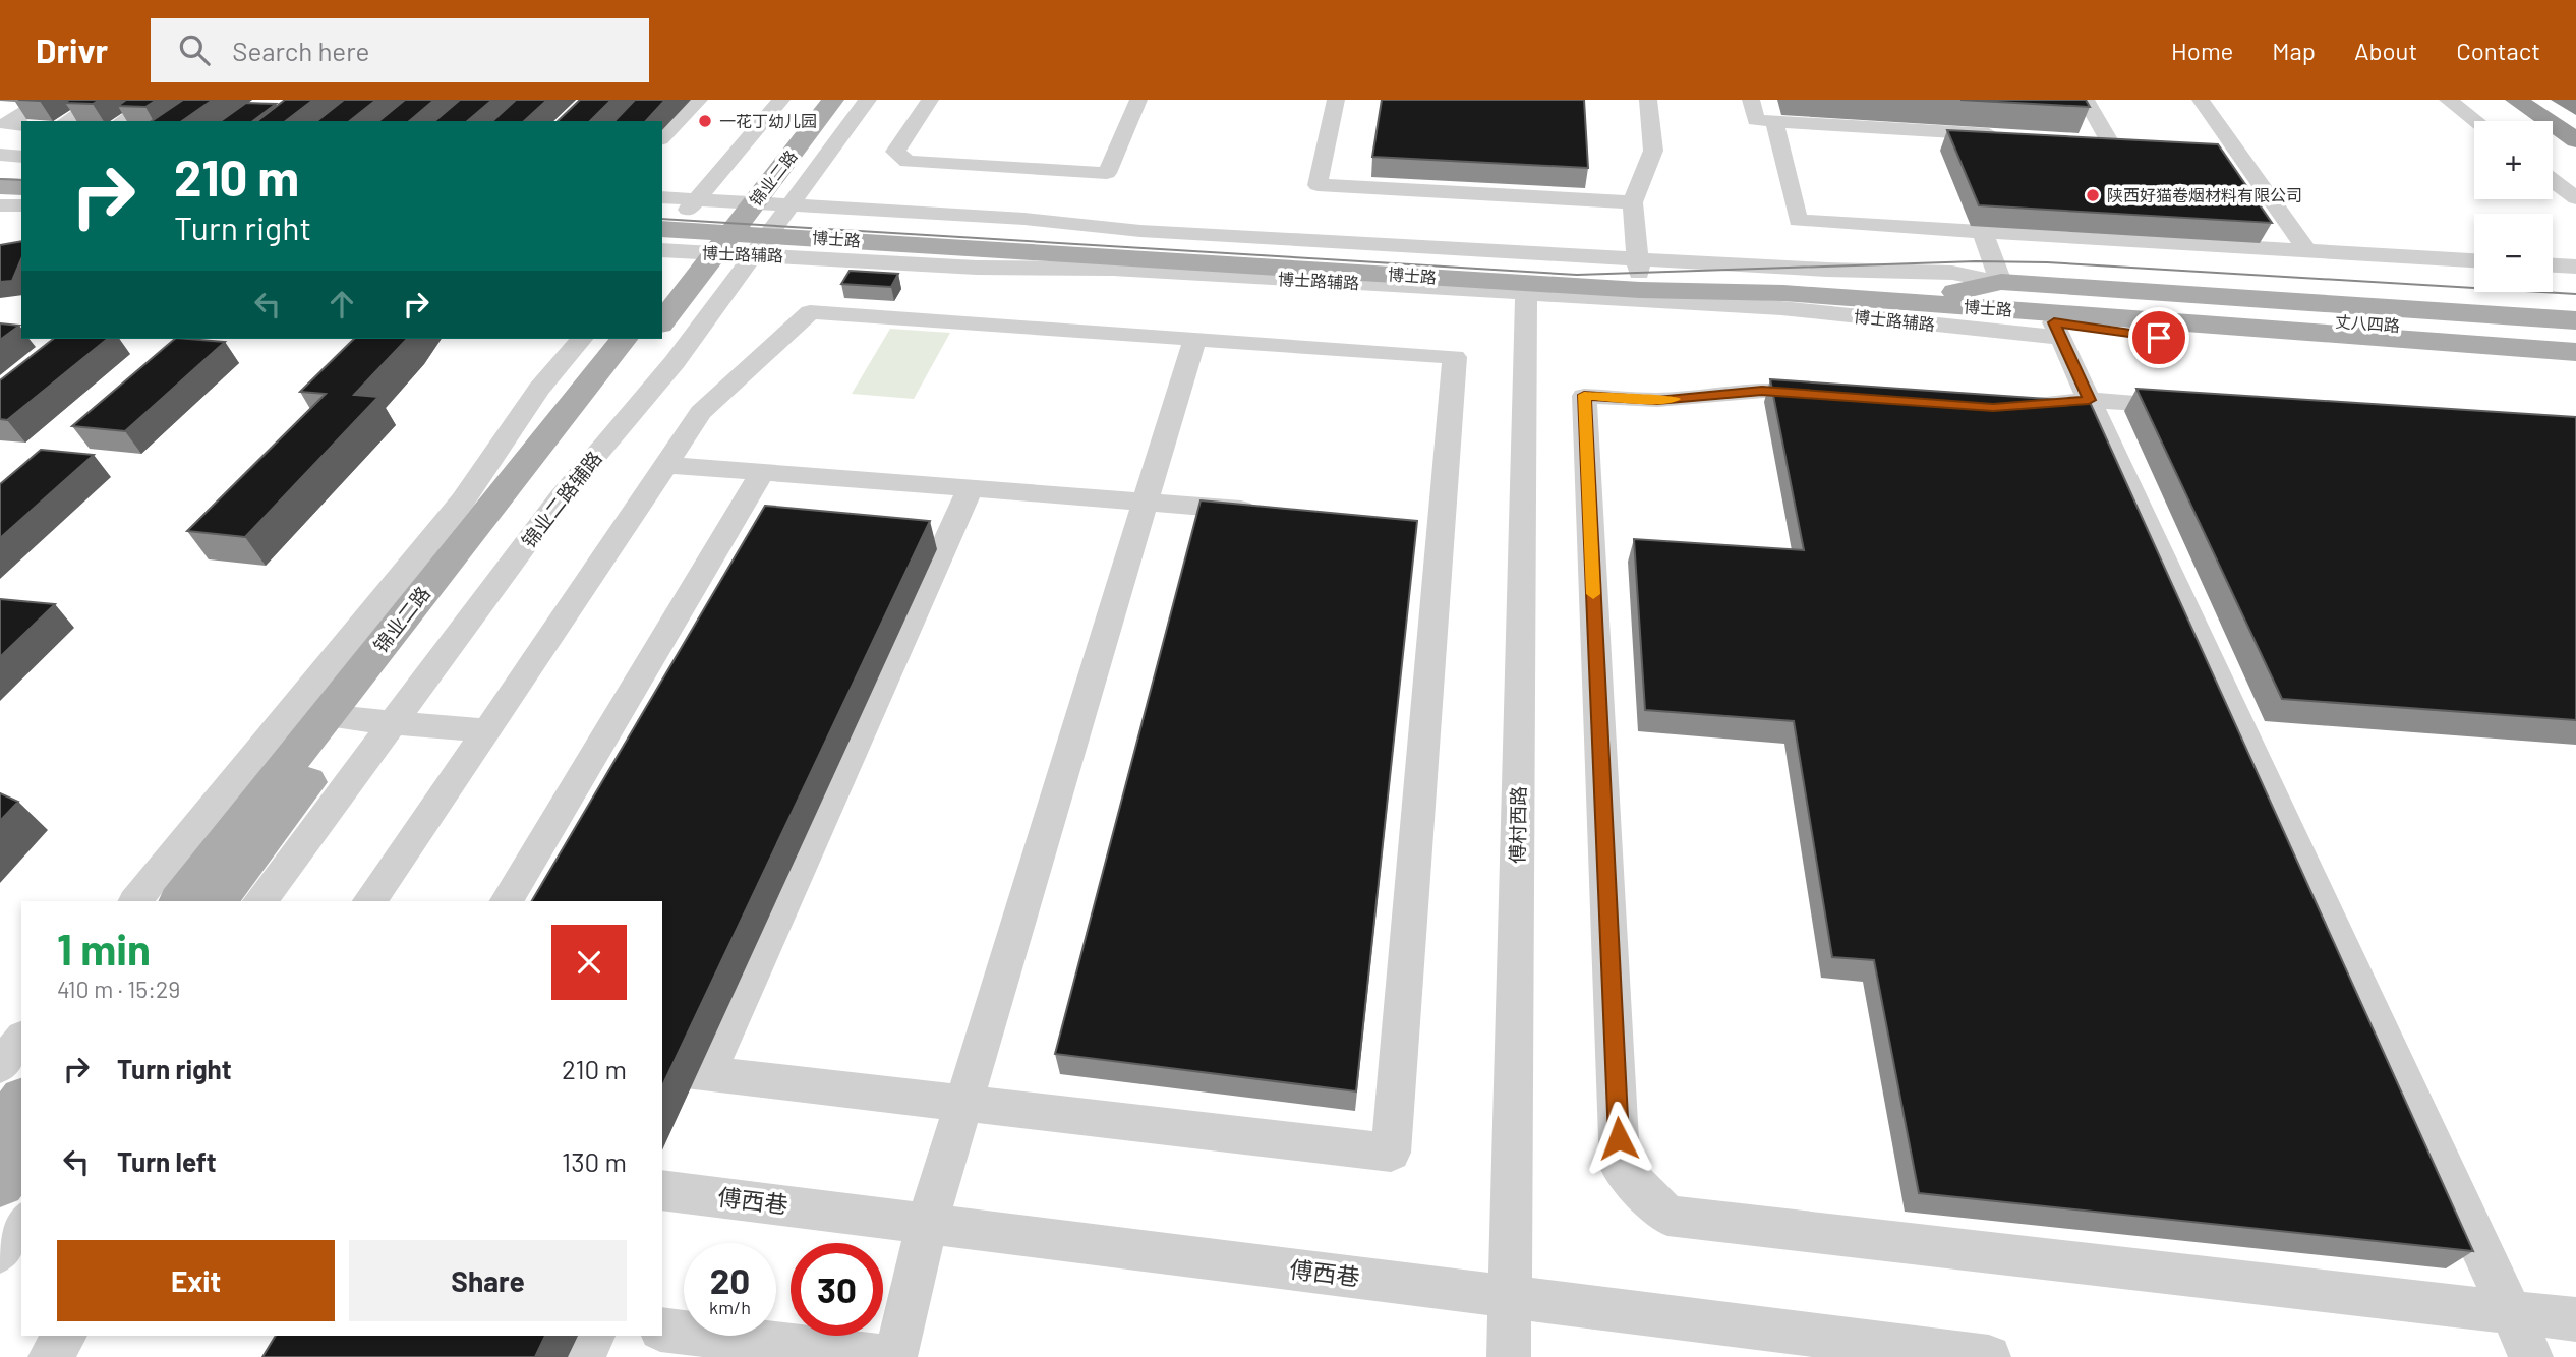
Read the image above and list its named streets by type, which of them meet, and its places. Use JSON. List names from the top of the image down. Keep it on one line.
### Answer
{"streets":{"main road":["锦业二路","博士路","丈八四路"],"street":["博士路辅路","锦业二路辅路","傅村西路","傅西巷"]},"crossings":[["锦业二路","博士路"],["锦业二路","博士路辅路"],["博士路","博士路辅路"],["博士路","丈八四路"],["博士路","锦业二路辅路"],["博士路辅路","锦业二路辅路"],["博士路辅路","傅村西路"],["傅村西路","傅西巷"]],"places":["一花丁幼儿园","陕西好猫卷烟材料有限公司"],"page":{"header":"Drivr","search":"Search here","nav":["Home","Map","About","Contact"],"map_buttons":["+","−"],"turn":["210 m","Turn right"],"heading":["1 min","410 m · 15:29"],"list":[{"name":"Turn right","value":"210 m"},{"name":"Turn left","value":"130 m"}],"buttons":["Exit","Share"],"speed":"20 km/h","limit":"30"}}
